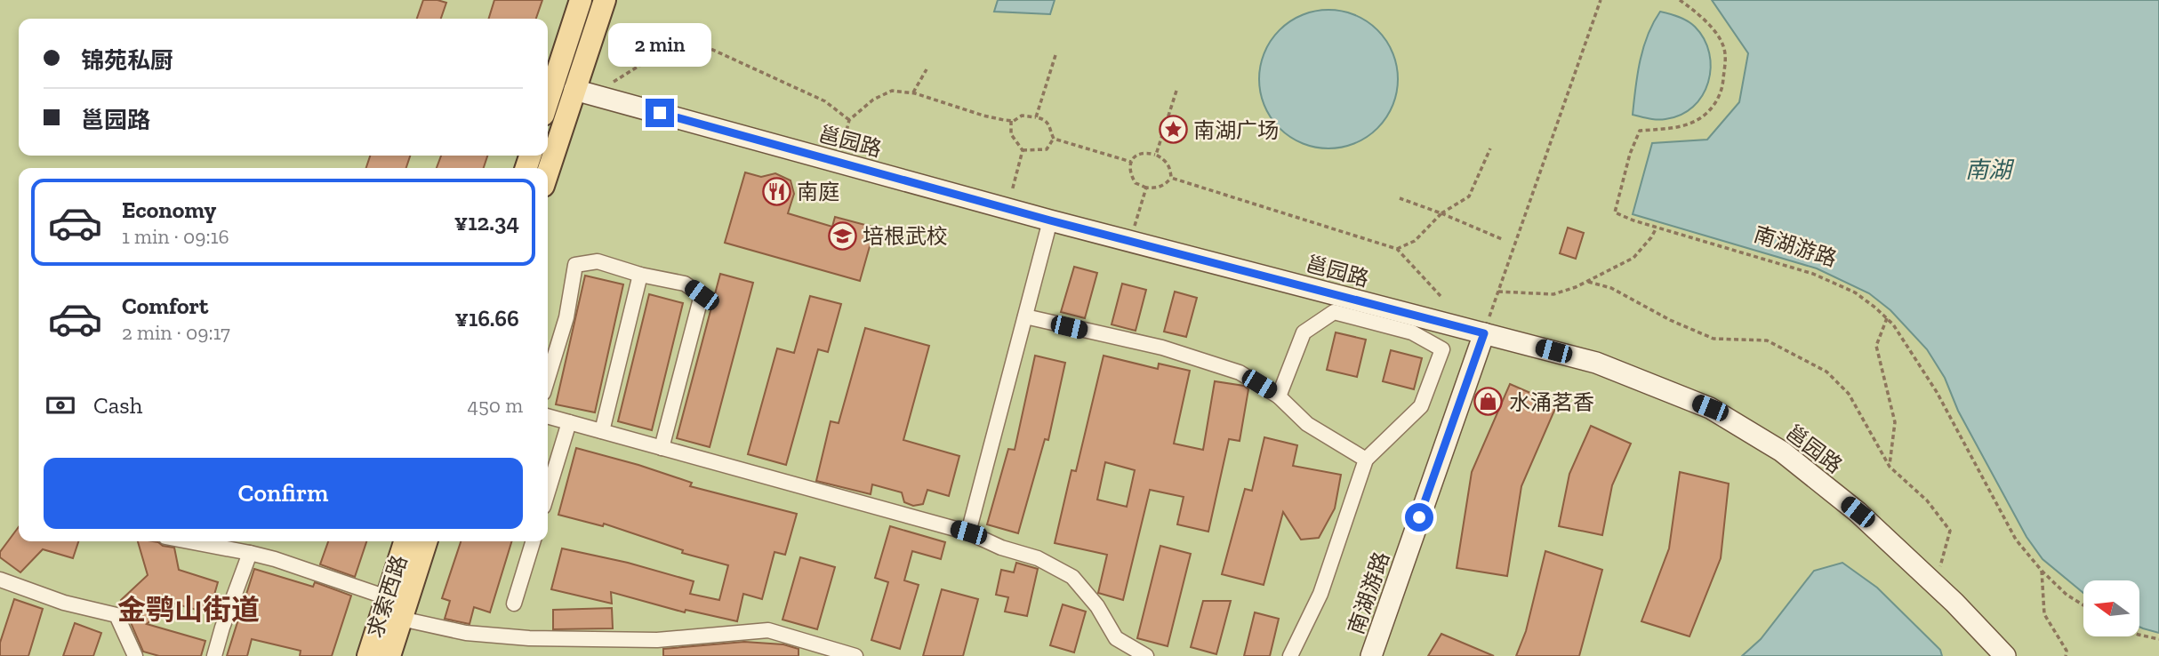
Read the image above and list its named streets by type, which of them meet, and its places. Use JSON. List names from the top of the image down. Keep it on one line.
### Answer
{"streets":{"main road":["求索西路"],"street":["邕园路","南湖游路"]},"crossings":[["邕园路","南湖游路"]],"districts":["金鹗山街道"],"water":["南湖"],"places":{"place":["南湖广场"],"restaurant":["南庭"],"school or university":["培根武校"],"shop":["水涌茗香"]},"north":"left","page":{"banner":["锦苑私厨","邕园路"],"bubble":"2 min","list":[{"name":"Economy","note":"1 min · 09:16","value":"¥12.34"},{"name":"Comfort","note":"2 min · 09:17","value":"¥16.66"}],"pay":["Cash","450 m"],"buttons":"Confirm"}}
